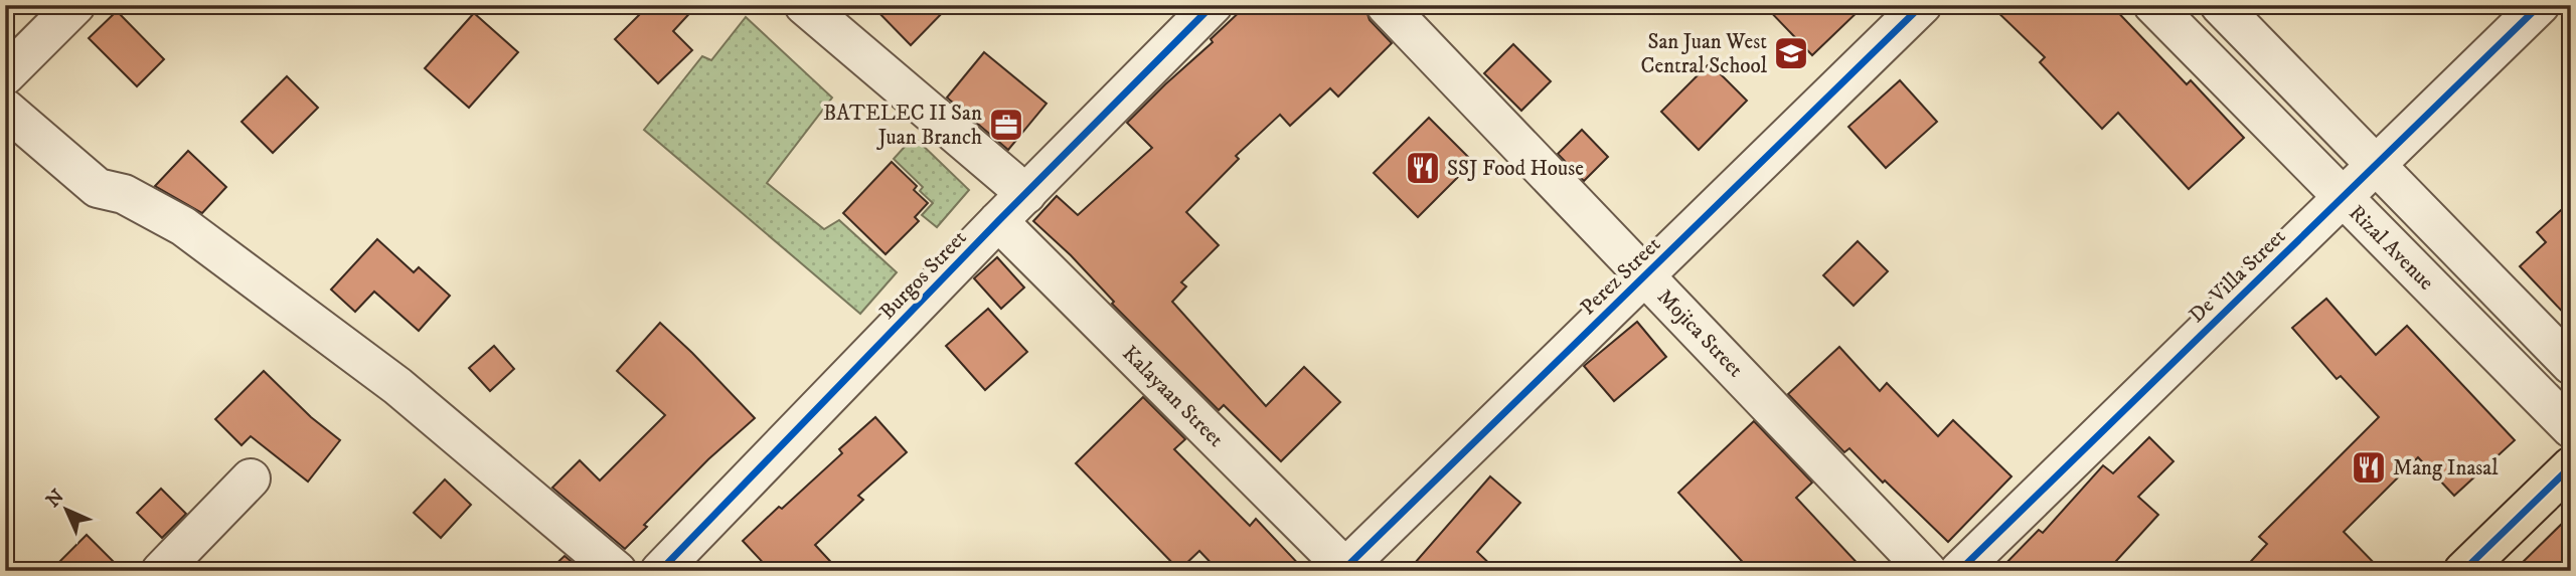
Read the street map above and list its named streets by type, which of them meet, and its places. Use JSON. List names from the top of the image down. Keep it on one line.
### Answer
{"streets":{"street":["Rizal Avenue","Burgos Street","Perez Street","De Villa Street","Mojica Street","Kalayaan Street"]},"crossings":[["Rizal Avenue","De Villa Street"],["Burgos Street","Kalayaan Street"],["Perez Street","Mojica Street"],["Perez Street","Kalayaan Street"]],"places":{"school or university":["San Juan West Central School"],"office":["BATELEC II San Juan Branch"],"restaurant":["SSJ Food House","Mang Inasal"]},"north":"top left"}
